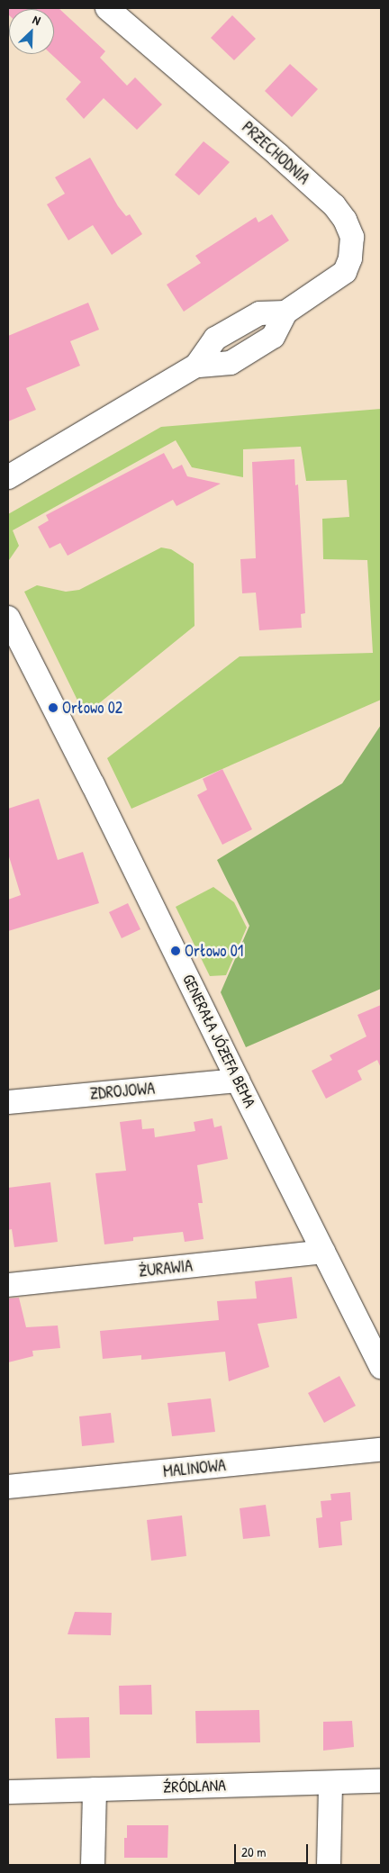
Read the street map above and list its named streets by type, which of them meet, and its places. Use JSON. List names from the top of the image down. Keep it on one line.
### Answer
{"streets":{"street":["PRZECHODNIA","GENERAŁA JÓZEFA BEMA","ZDROJOWA","ŻURAWIA","MALINOWA","ŹRÓDLANA"]},"crossings":[["GENERAŁA JÓZEFA BEMA","ZDROJOWA"],["GENERAŁA JÓZEFA BEMA","ŻURAWIA"]],"places":["Orłowo 02","Orłowo 01"],"scale_bar":"20 m","north":"top right"}
